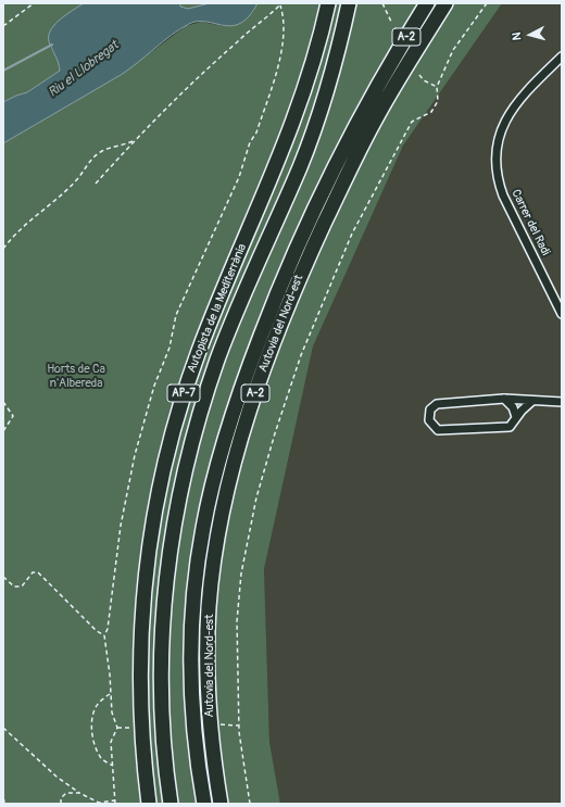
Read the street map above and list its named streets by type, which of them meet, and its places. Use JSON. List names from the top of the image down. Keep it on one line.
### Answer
{"streets":{"highway":["A-2","Autopista de la Mediterrània","Autovia del Nord-est","AP-7"],"street":["Carrer del Radi"]},"water":["Riu el Llobregat"],"parks":["Horts de Ca n'Albereda"],"north":"left"}
